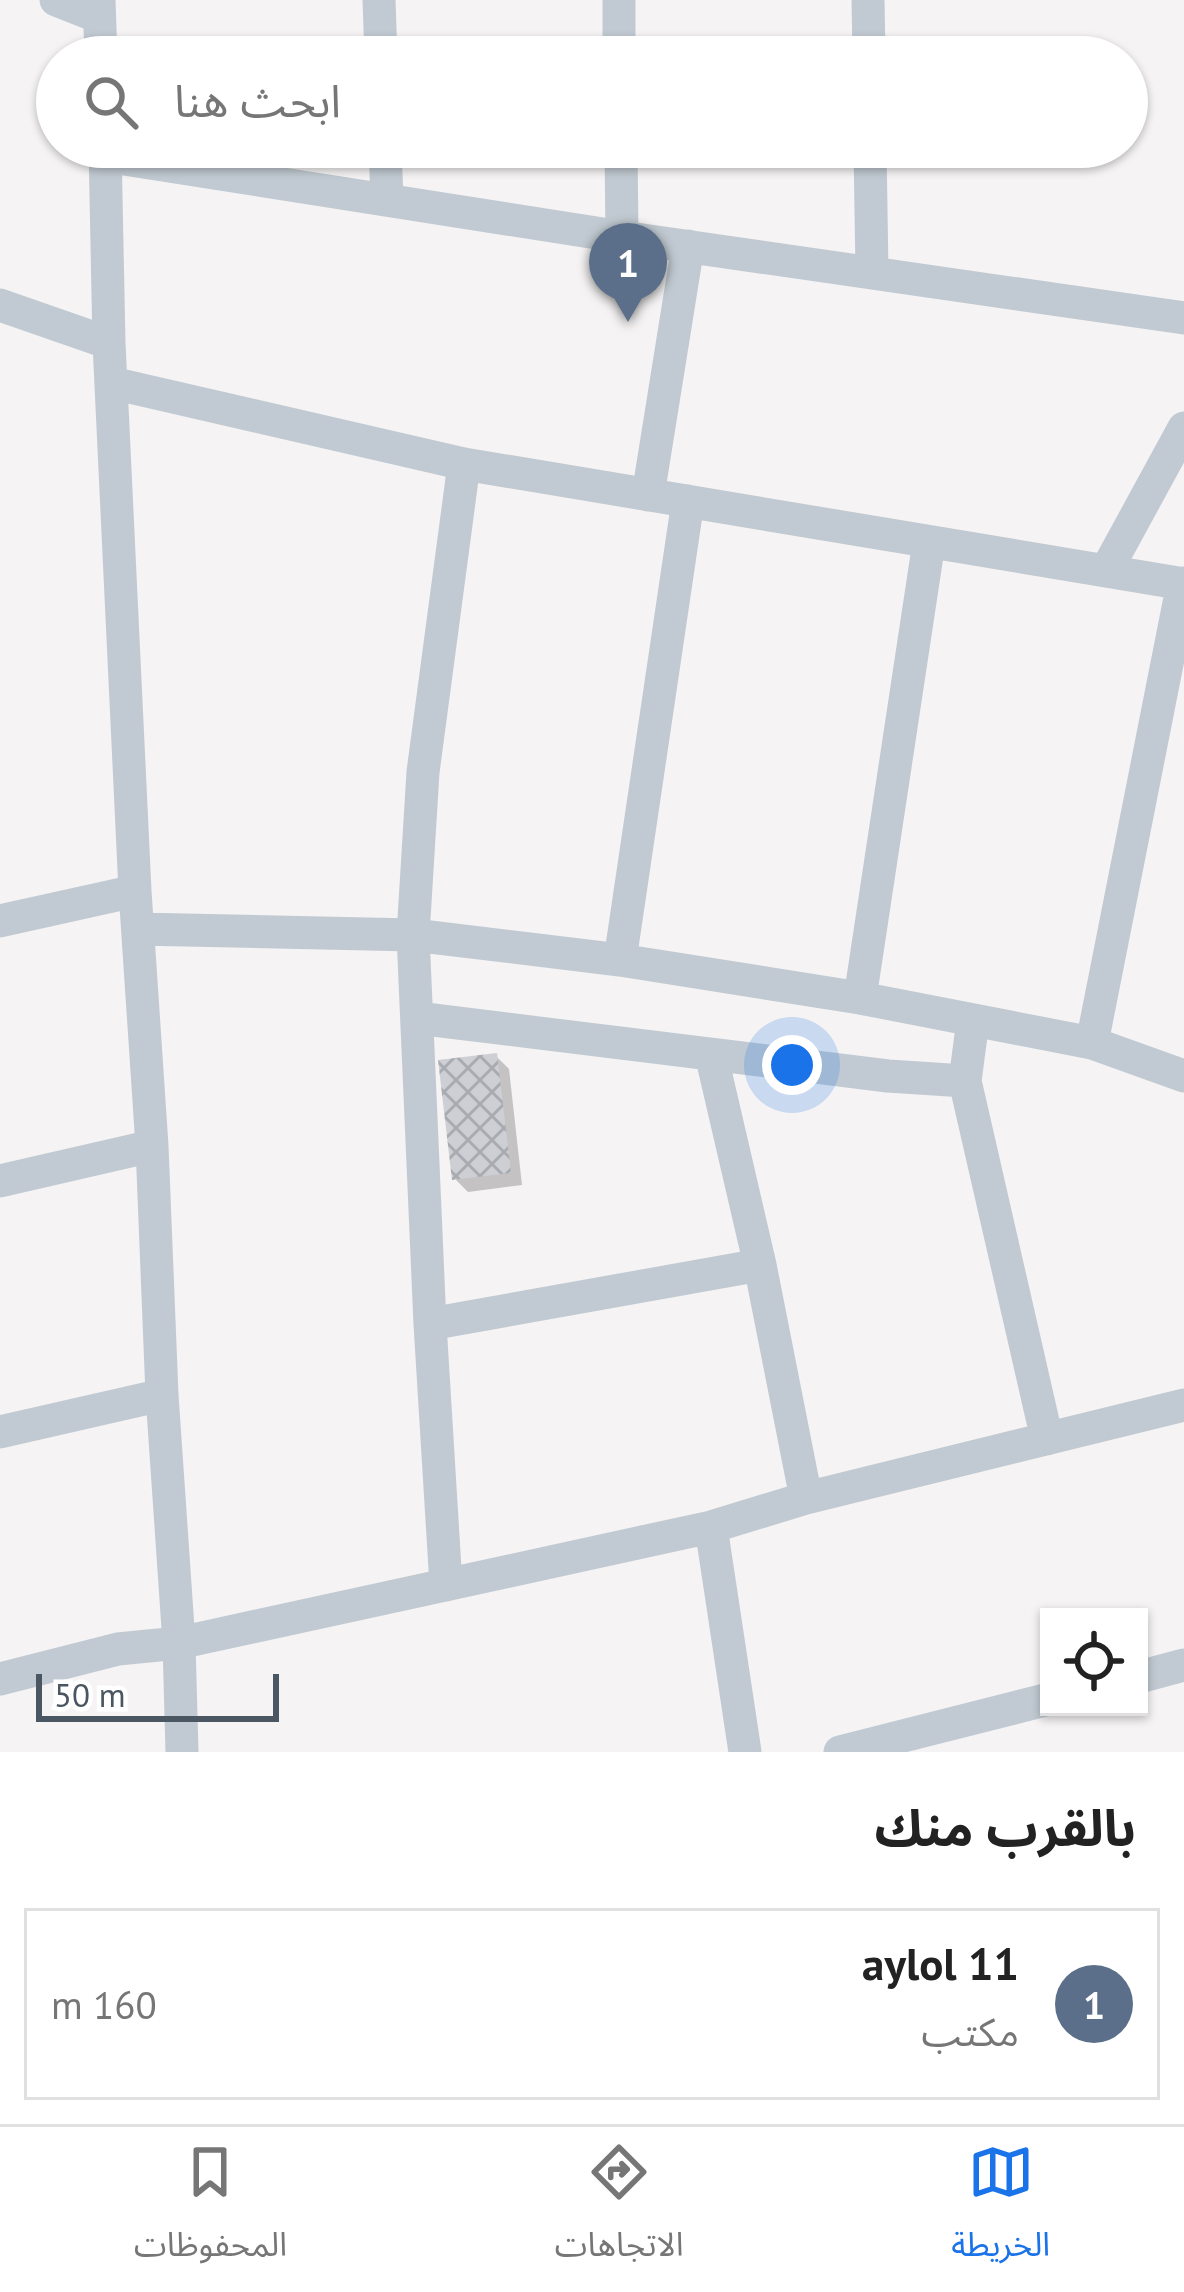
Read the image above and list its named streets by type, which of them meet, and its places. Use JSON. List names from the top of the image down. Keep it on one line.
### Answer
{"scale_bar":"50 m","page":{"search":"ابحث هنا","pins":"1","scale":"50 m","heading":"بالقرب منك","list":[{"mark":"1","name":"11 aylol","note":"مكتب","value":"160 m"}],"nav":["الخريطة","الاتجاهات","المحفوظات"]}}
